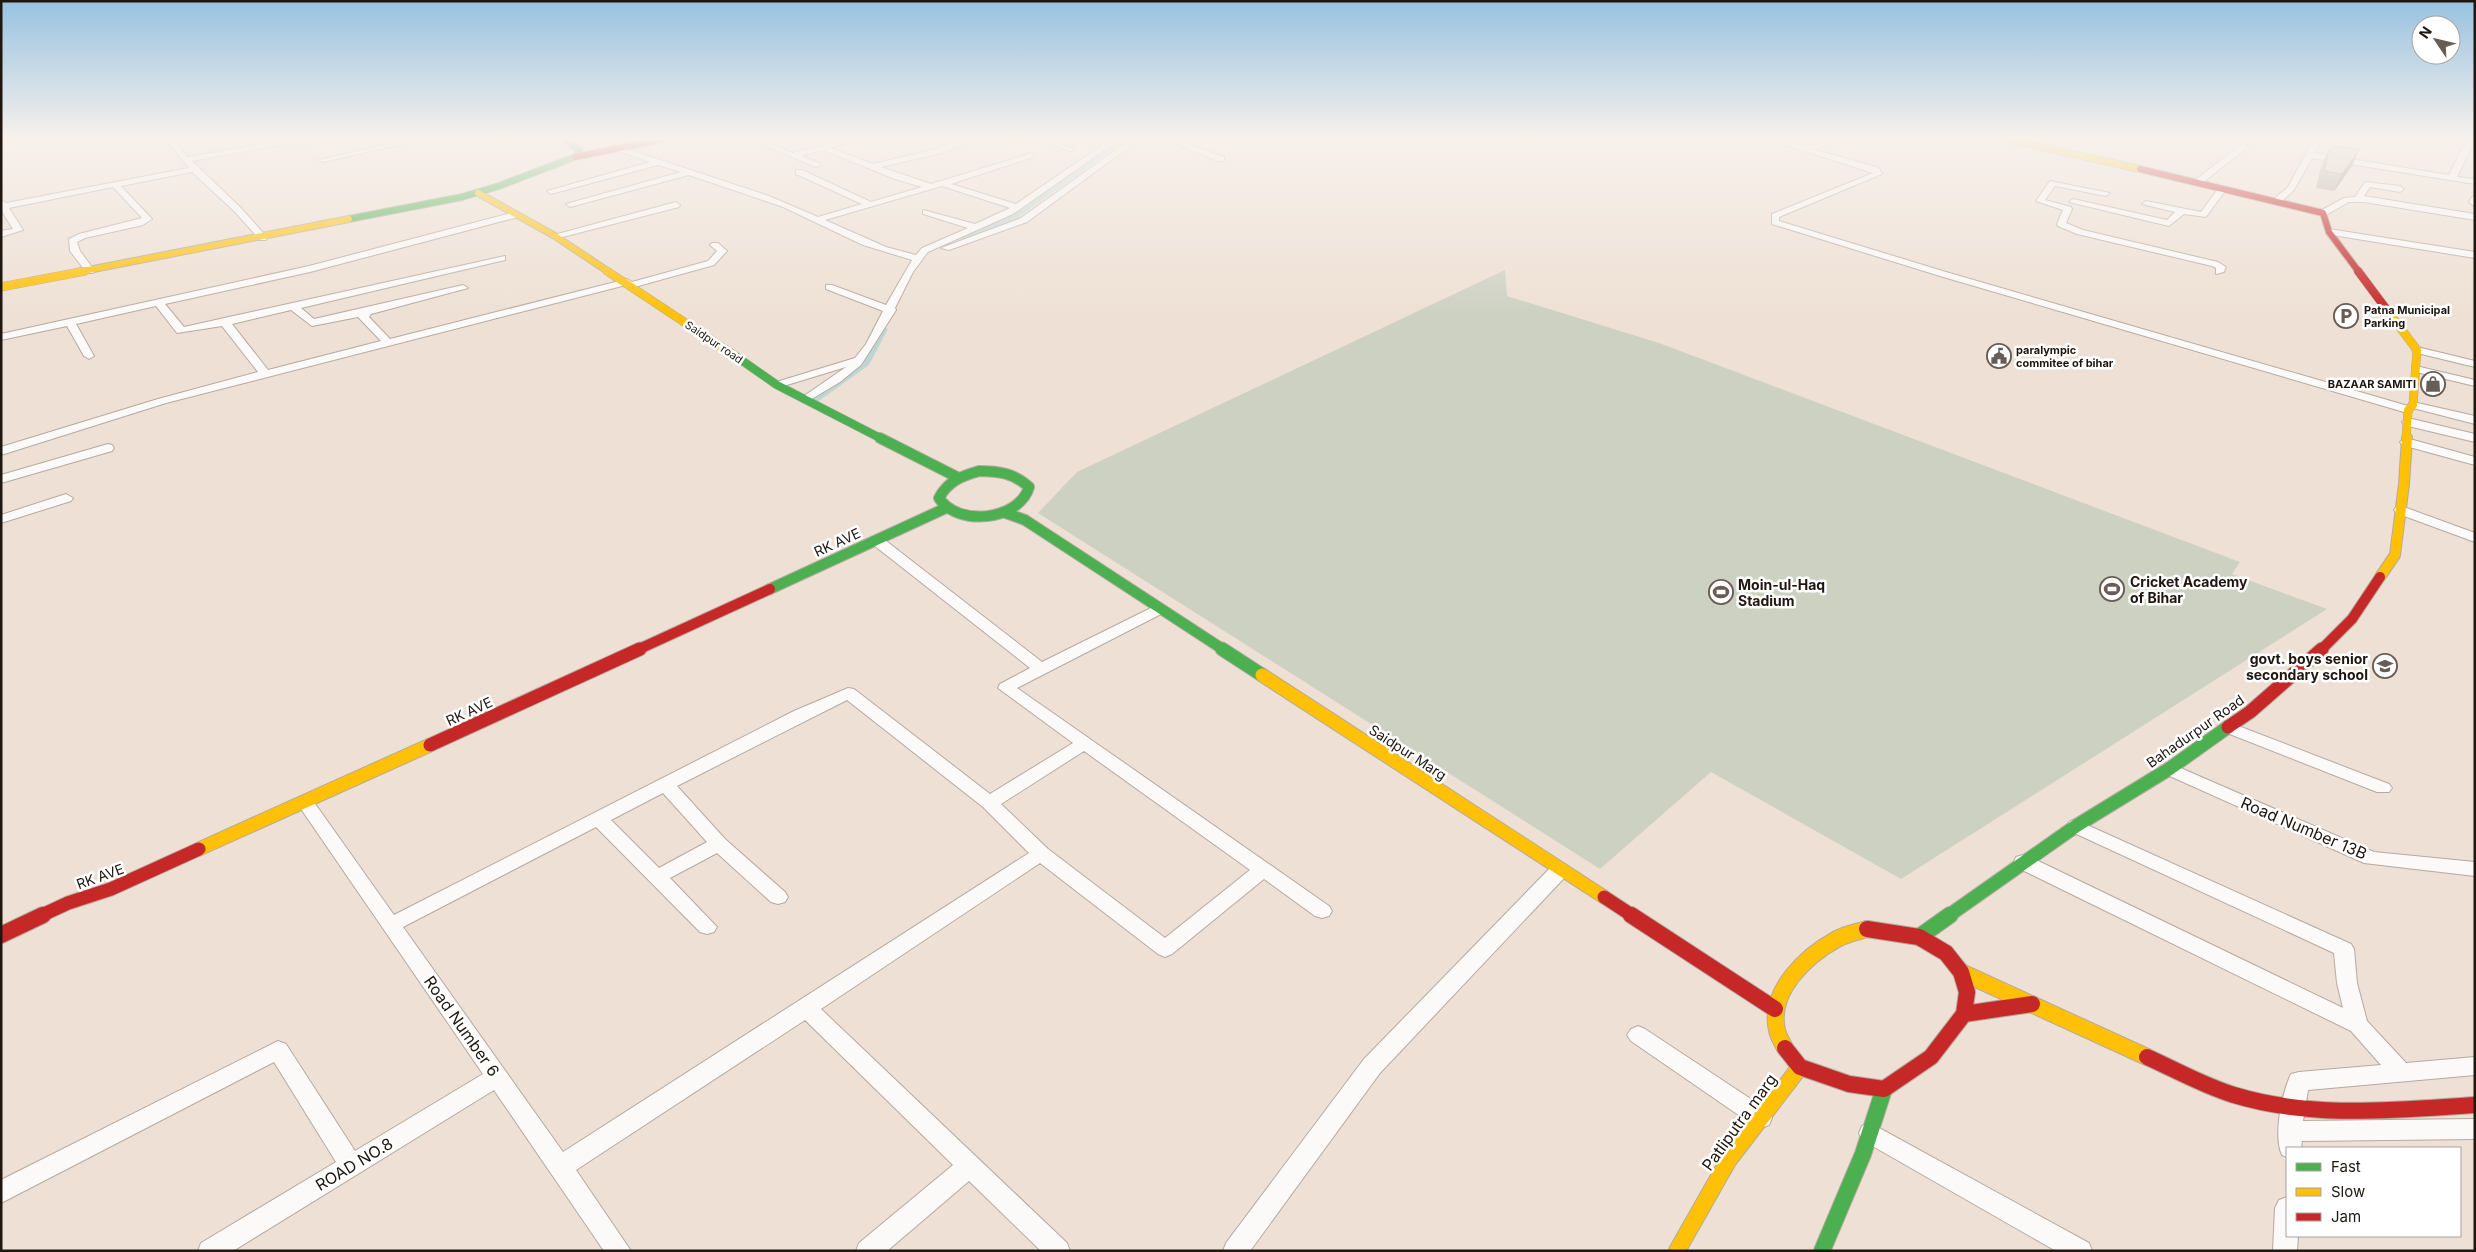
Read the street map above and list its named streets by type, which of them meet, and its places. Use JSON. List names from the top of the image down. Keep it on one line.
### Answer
{"streets":{"main road":["Saidpur road","RK AVE","Bahadurpur Road","Saidpur Marg","Patliputra marg"],"street":["Road Number 13B","Road Number 6","ROAD NO.8"]},"crossings":[["RK AVE","Road Number 6"],["Bahadurpur Road","Saidpur Marg"],["Bahadurpur Road","Road Number 13B"],["Bahadurpur Road","Patliputra marg"],["Saidpur Marg","Patliputra marg"],["Road Number 6","ROAD NO.8"]],"places":{"parking":["Patna Municipal Parking"],"public building":["paralympic commitee of bihar"],"shop":["BAZAAR SAMITI"],"sports":["Cricket Academy of Bihar","Moin-ul-Haq Stadium"],"school or university":["govt. boys senior secondary school"]},"legend":["Fast","Slow","Jam"],"north":"top left"}
